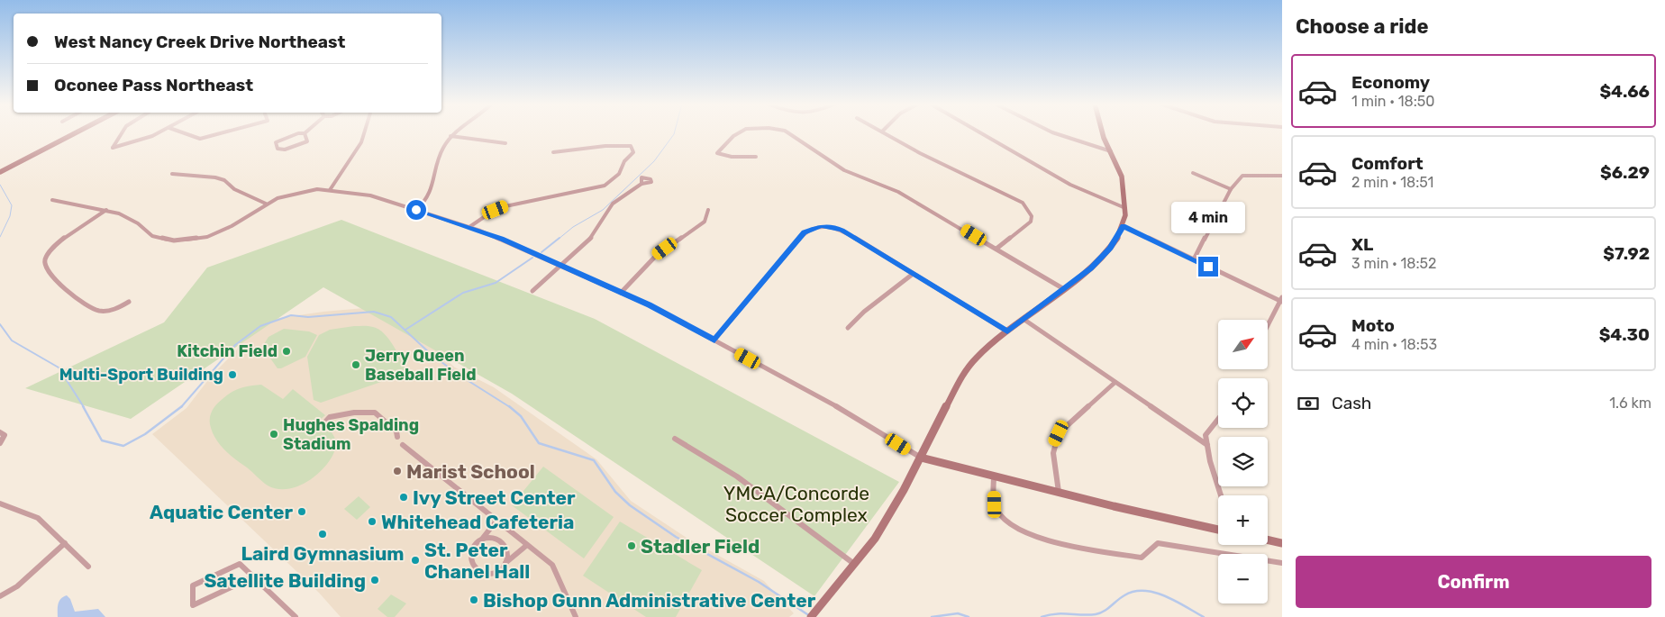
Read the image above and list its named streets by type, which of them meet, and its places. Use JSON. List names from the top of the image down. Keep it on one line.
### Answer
{"parks":["YMCA/Concorde Soccer Complex"],"places":["Kitchin Field","Jerry Queen Baseball Field","Multi-Sport Building","Hughes Spalding Stadium","Marist School","Ivy Street Center","Aquatic Center","Whitehead Cafeteria","Laird Gymnasium","Stadler Field","St. Peter Chanel Hall","Satellite Building","Bishop Gunn Administrative Center"],"north":"top right","page":{"heading":"Choose a ride","banner":["West Nancy Creek Drive Northeast","Oconee Pass Northeast"],"list":[{"name":"Economy","note":"1 min · 18:50","value":"$4.66"},{"name":"Comfort","note":"2 min · 18:51","value":"$6.29"},{"name":"XL","note":"3 min · 18:52","value":"$7.92"},{"name":"Moto","note":"4 min · 18:53","value":"$4.30"}],"bubble":"4 min","map_buttons":["+","−"],"pay":["Cash","1.6 km"],"buttons":"Confirm"}}
